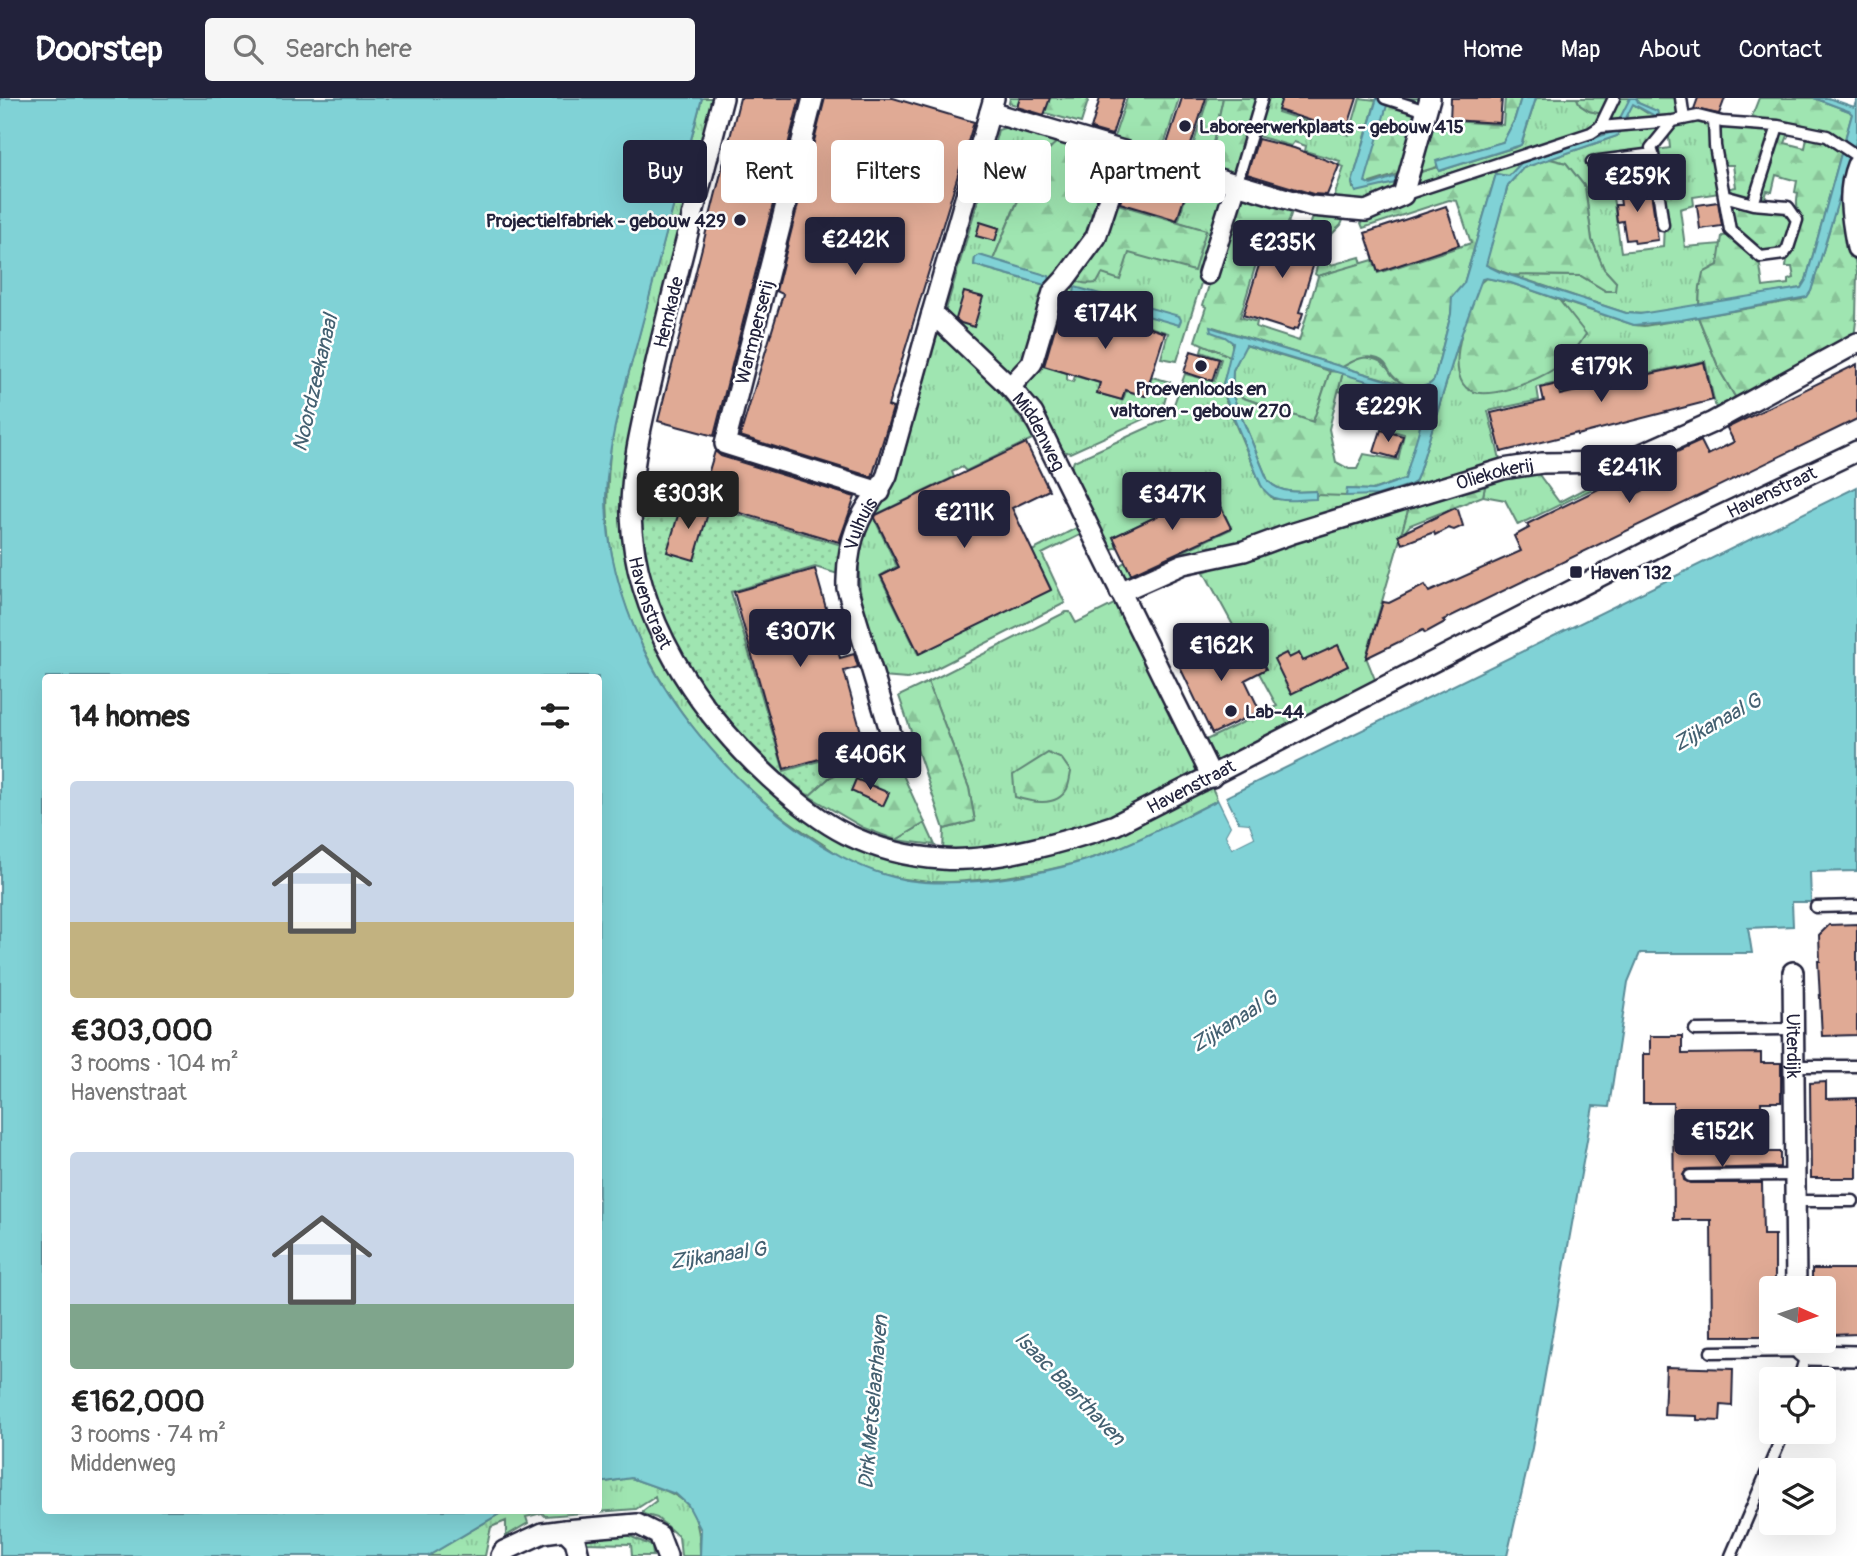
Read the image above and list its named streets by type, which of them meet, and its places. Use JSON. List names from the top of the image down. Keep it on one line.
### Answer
{"streets":{"street":["Hemkade","Warmperserij","Middenweg","Oliekokerij","Havenstraat","Vulhuis","Uiterdijk"]},"crossings":[["Hemkade","Havenstraat"],["Warmperserij","Vulhuis"],["Middenweg","Oliekokerij"],["Middenweg","Havenstraat"],["Middenweg","Vulhuis"]],"water":["Noordzeekanaal","Zijkanaal G","Isaac Baarthaven","Dirk Metselaarhaven"],"places":{"other":["Laboreerwerkplaats - gebouw 415","Projectielfabriek - gebouw 429","Proevenloods en valtoren - gebouw 270","Lab-44"],"transit":["Haven 132"]},"north":"right","page":{"header":"Doorstep","search":"Search here","nav":["Home","Map","About","Contact"],"chip":["Buy","Rent","Filters","New","Apartment"],"price":["€259K","€242K","€235K","€174K","€179K","€229K","€241K","€303K","€347K","€211K","€307K","€162K","€406K","€152K"],"heading":"14 homes","list":[{"name":"€303,000","note":"3 rooms · 104 m² · Havenstraat"},{"name":"€162,000","note":"3 rooms · 74 m² · Middenweg"}]}}
